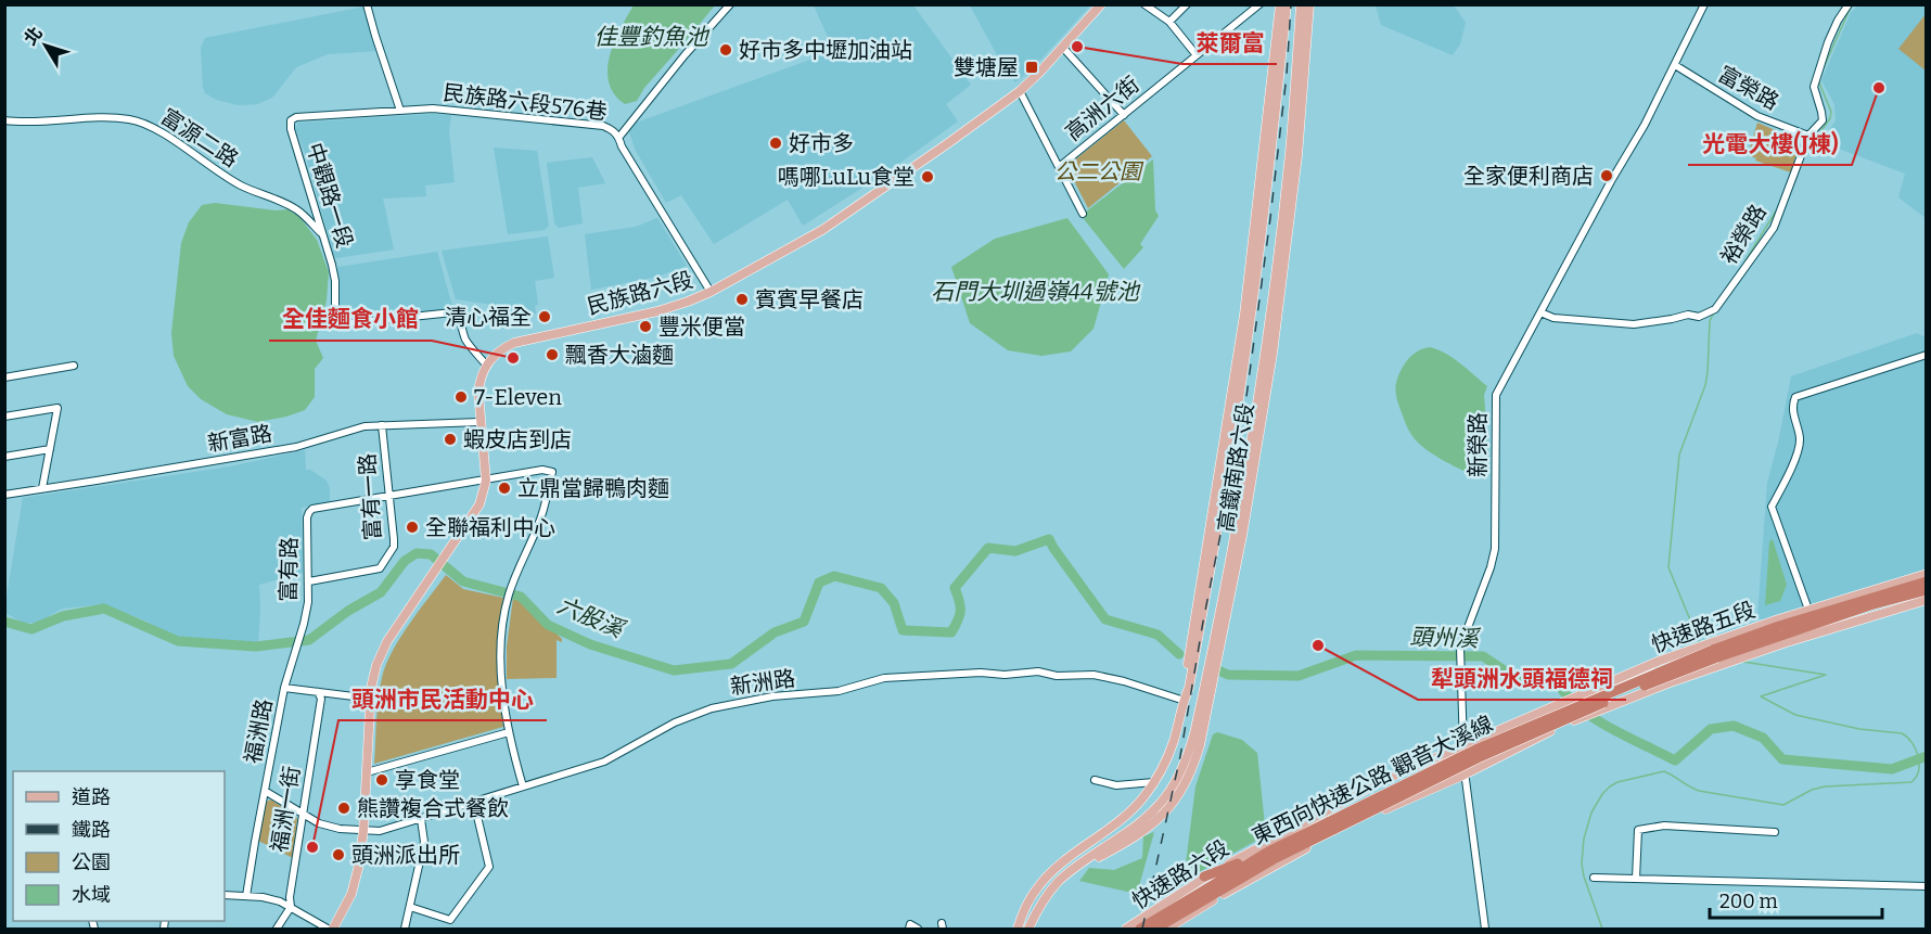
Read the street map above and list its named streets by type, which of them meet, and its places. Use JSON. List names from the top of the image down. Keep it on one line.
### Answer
{"streets":{"highway":["東西向快速公路 觀音大溪線"],"main road":["民族路六段","高鐵南路六段","快速路五段","快速路六段"],"street":["富榮路","民族路六段576巷","高洲六街","富源二路","中觀路一段","裕榮路","新富路","新榮路","富有一路","富有路","新洲路","福洲路","福洲一街"]},"crossings":[["富榮路","裕榮路"],["富榮路","新榮路"],["民族路六段576巷","中觀路一段"],["民族路六段576巷","民族路六段"],["富源二路","中觀路一段"],["中觀路一段","民族路六段"],["裕榮路","新榮路"],["新富路","富有一路"],["新榮路","快速路五段"],["新榮路","快速路六段"],["高鐵南路六段","新洲路"],["富有一路","富有路"],["富有路","福洲路"],["快速路五段","快速路六段"],["新洲路","福洲路"],["福洲路","福洲一街"]],"water":["佳豐釣魚池","石門大圳過嶺44號池","六股溪","頭州溪"],"parks":["公二公園"],"places":{"other":["萊爾富","好市多中壢加油站","光電大樓(J棟)","好市多","全家便利商店","嗎哪LuLu食堂","賓賓早餐店","清心福全","豐米便當","飄香大滷麵","全佳麵食小館","7-Eleven","蝦皮店到店","立鼎當歸鴨肉麵","全聯福利中心","犁頭洲水頭福德祠","享食堂","熊讚複合式餐飲","頭洲市民活動中心","頭洲派出所"],"transit":["雙塘屋"]},"legend":["道路","鐵路","公園","水域"],"scale_bar":"200 m","north":"top left"}
